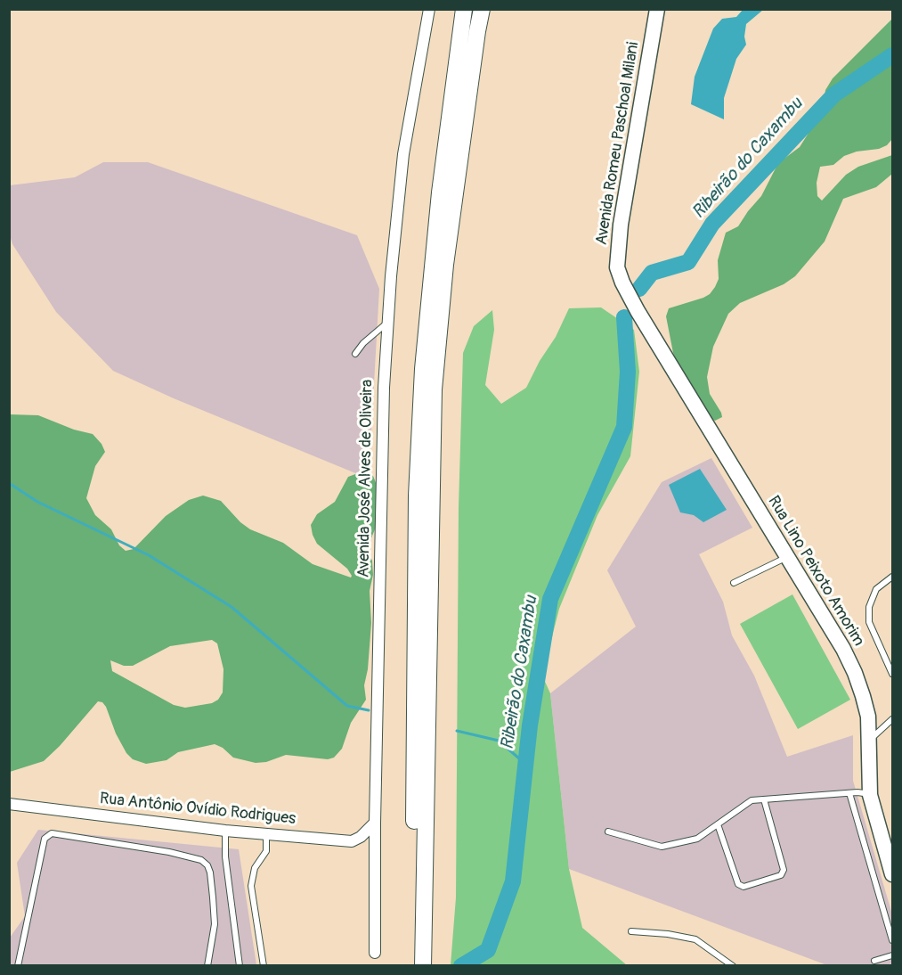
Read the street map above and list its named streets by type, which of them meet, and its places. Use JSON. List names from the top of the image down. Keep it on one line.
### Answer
{"streets":{"street":["Avenida Romeu Paschoal Milani","Avenida José Alves de Oliveira","Rua Lino Peixoto Amorim","Rua Antônio Ovídio Rodrigues"]},"crossings":[["Avenida Romeu Paschoal Milani","Rua Lino Peixoto Amorim"],["Avenida José Alves de Oliveira","Rua Antônio Ovídio Rodrigues"]],"water":["Ribeirão do Caxambu"]}
